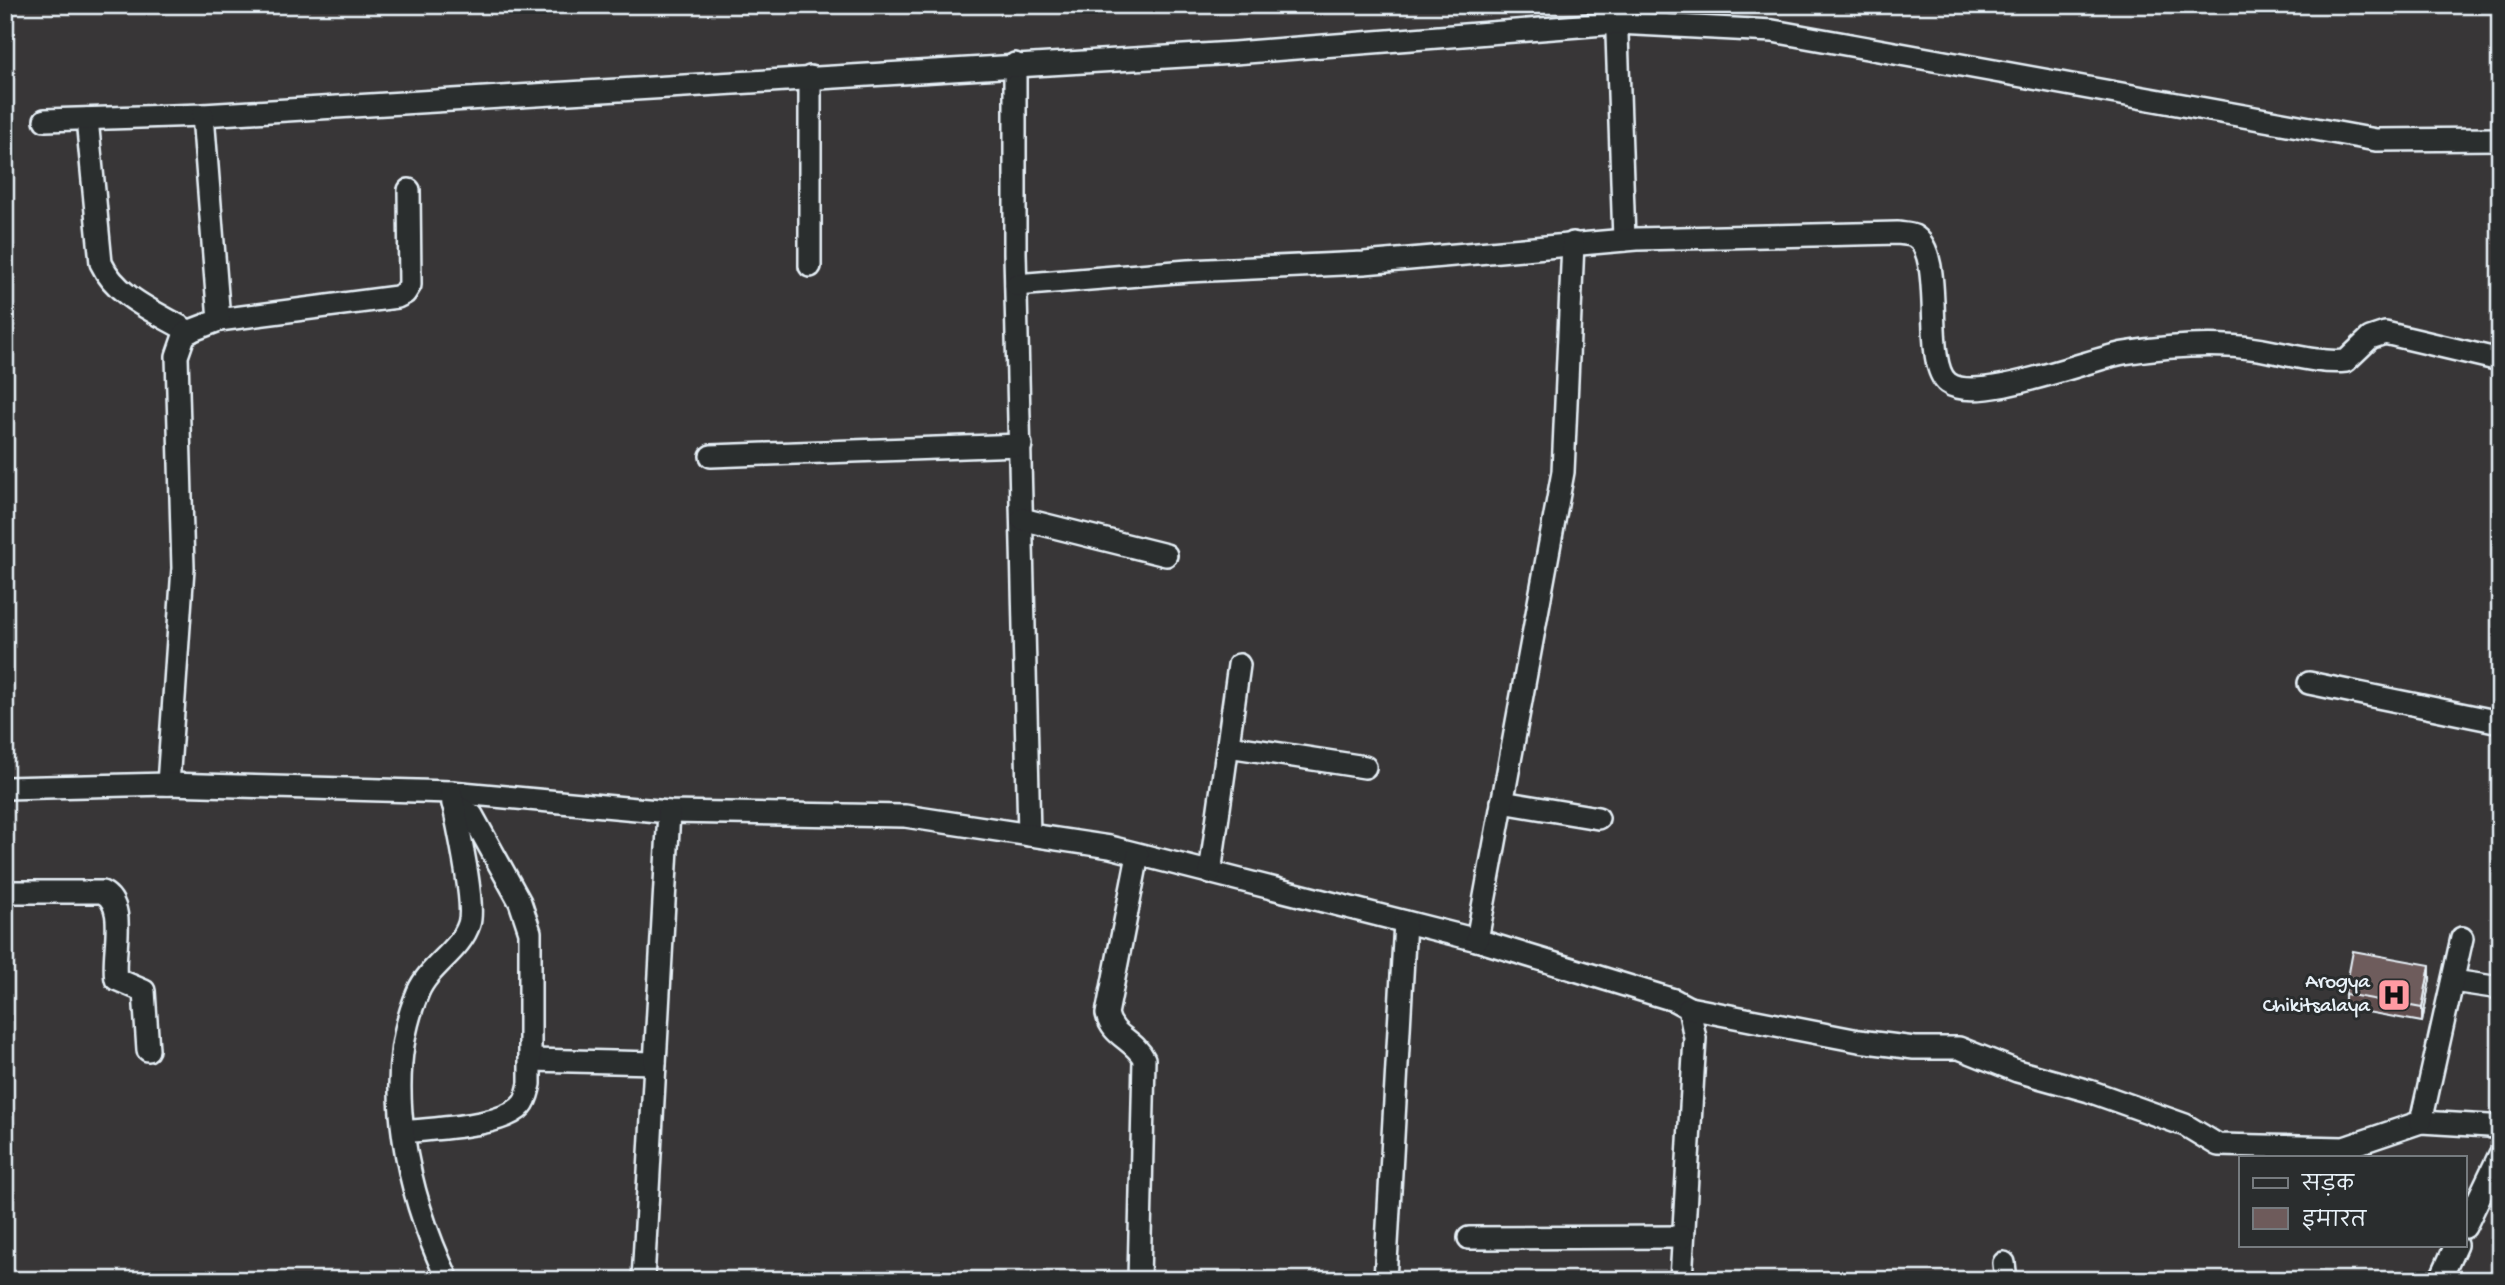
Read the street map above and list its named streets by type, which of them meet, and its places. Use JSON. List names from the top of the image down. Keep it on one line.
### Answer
{"places":{"hospital":["Arogya Chikitsalaya"]},"legend":["सड़क","इमारत"]}
